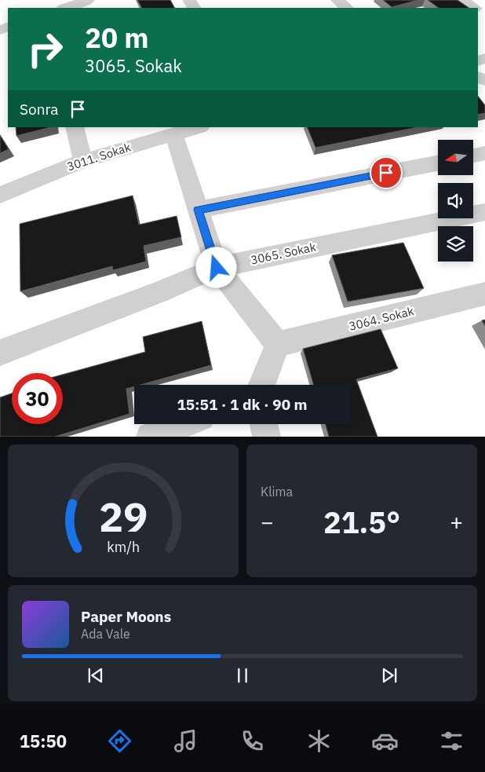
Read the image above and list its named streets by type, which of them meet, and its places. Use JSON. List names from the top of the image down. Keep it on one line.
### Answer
{"streets":{"street":["3011. Sokak","3065. Sokak","3064. Sokak"]},"north":"left","page":{"turn":["20 m","3065. Sokak"],"then":"Sonra","limit":"30","trip":"15:51 · 1 dk · 90 m","tile":"Klima","heat":["−","21.5°","+"],"song":["Paper Moons","Ada Vale"],"tabs":"15:50","gauge":["29","km/h"]}}
